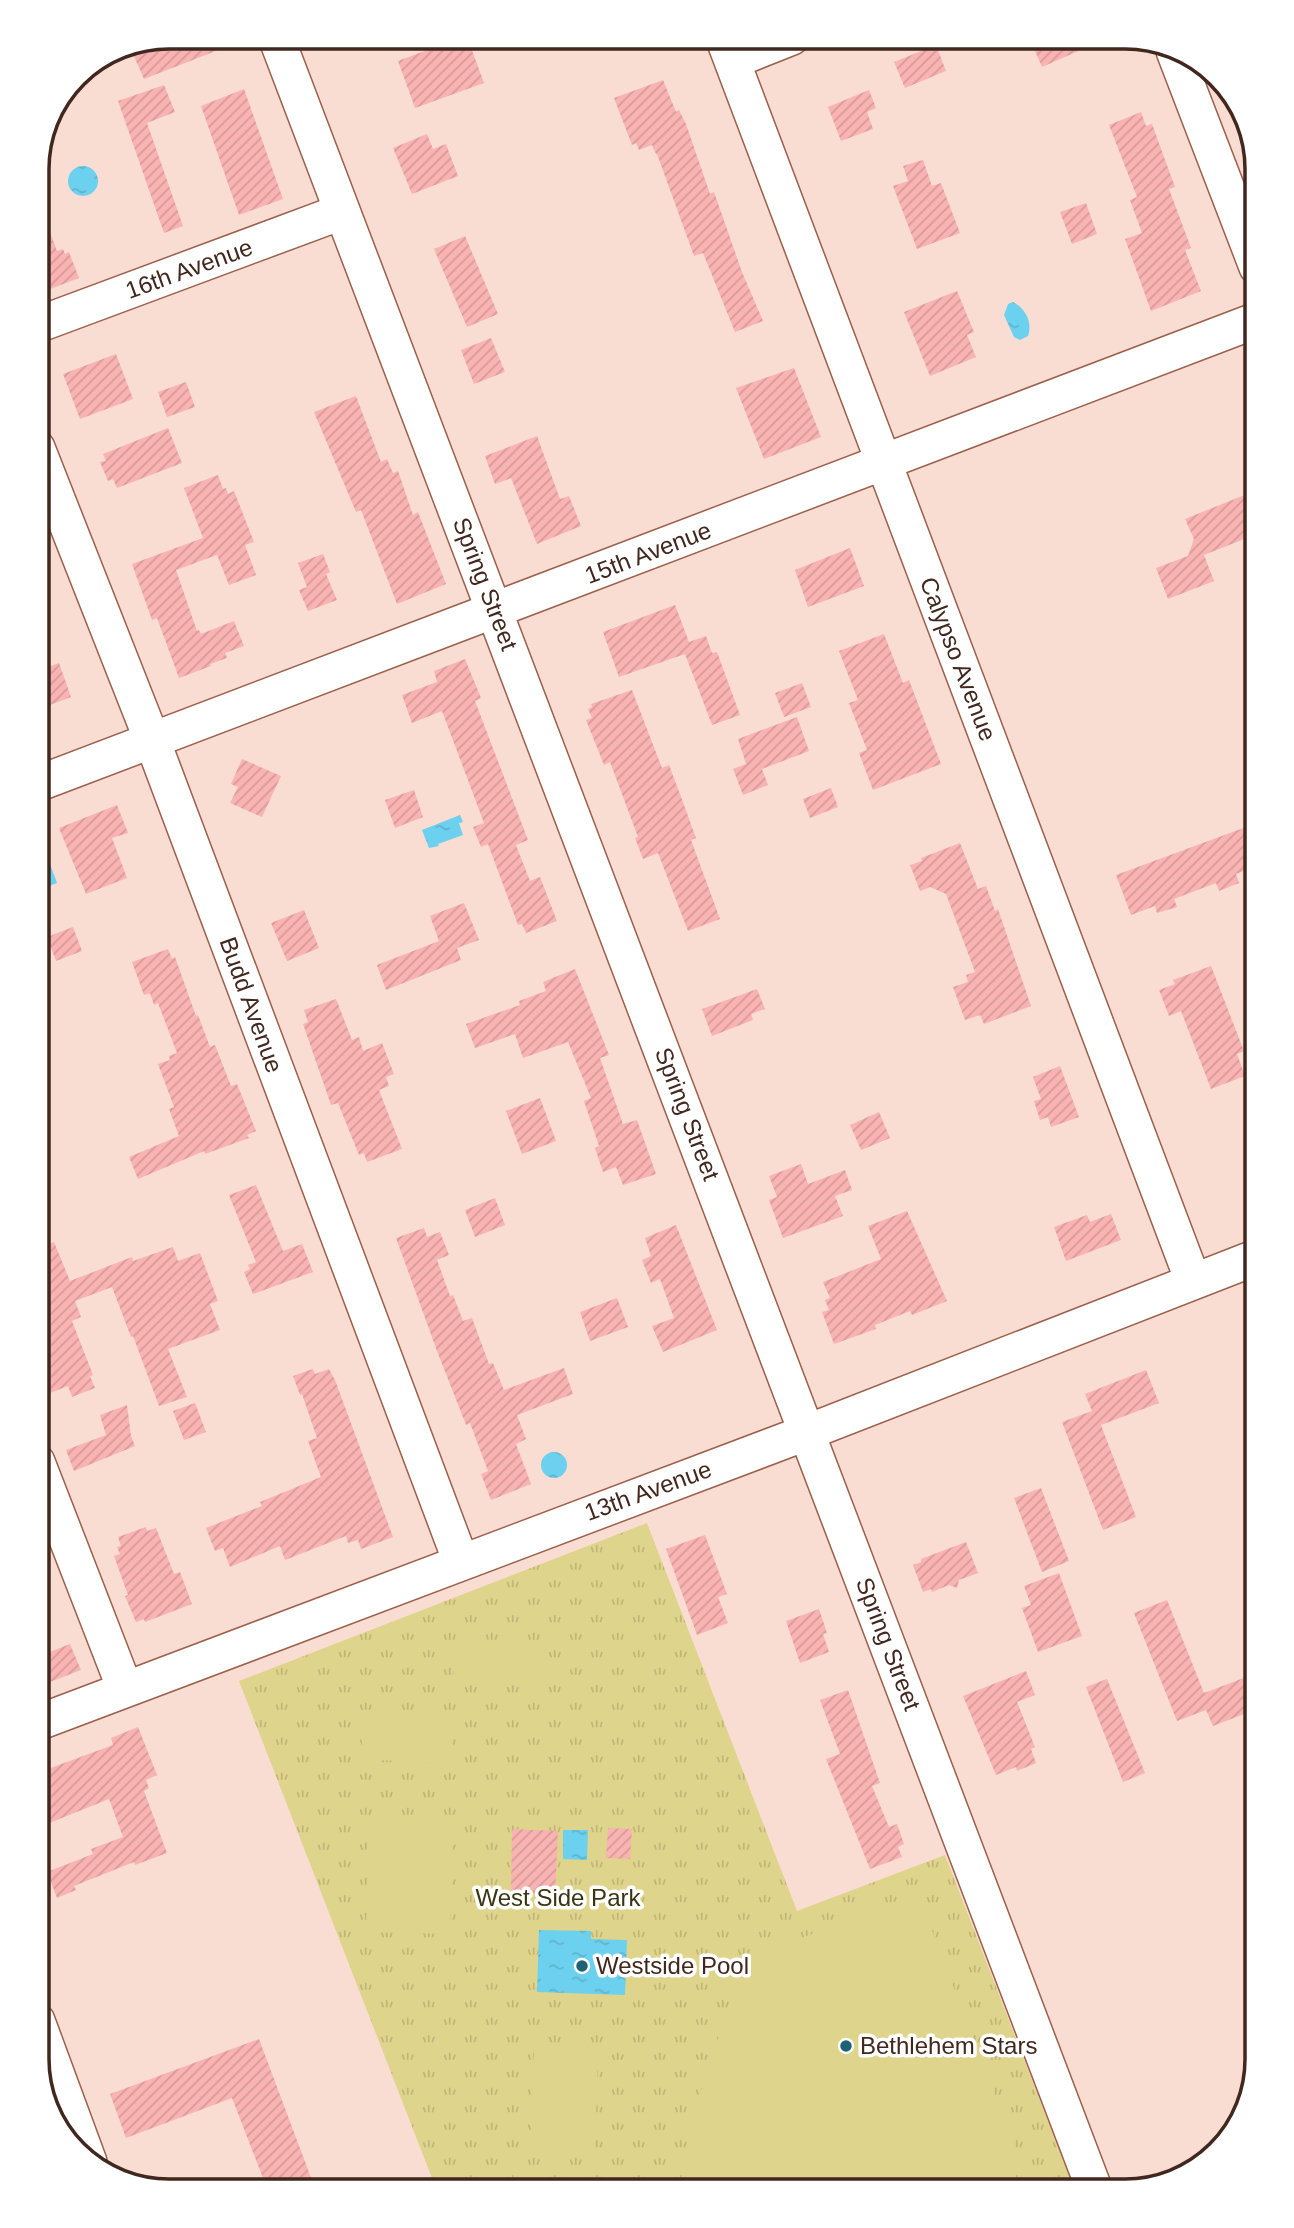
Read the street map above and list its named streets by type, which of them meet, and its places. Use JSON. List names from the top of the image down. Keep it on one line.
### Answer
{"streets":{"street":["16th Avenue","15th Avenue","Spring Street","Calypso Avenue","Budd Avenue","13th Avenue"]},"crossings":[["16th Avenue","Spring Street"],["15th Avenue","Spring Street"],["15th Avenue","Calypso Avenue"],["15th Avenue","Budd Avenue"],["Spring Street","13th Avenue"],["Calypso Avenue","13th Avenue"],["Budd Avenue","13th Avenue"]],"parks":["West Side Park"],"places":["Westside Pool","Bethlehem Stars"]}
